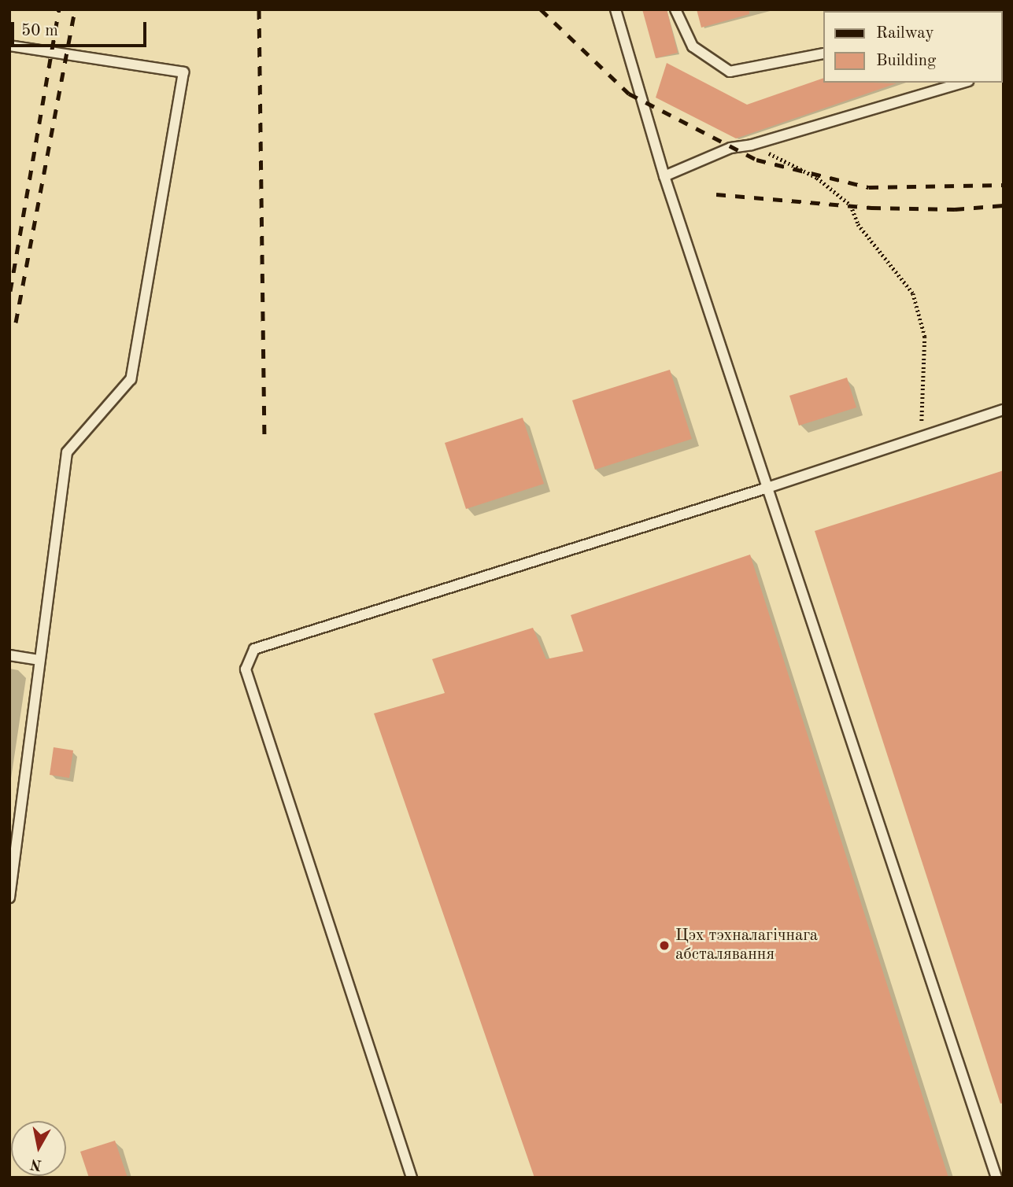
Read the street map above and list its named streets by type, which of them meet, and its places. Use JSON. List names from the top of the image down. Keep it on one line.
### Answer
{"places":["Цэх тэхналагічнага абсталявання"],"legend":["Railway","Building"],"scale_bar":"50 m","north":"bottom"}
